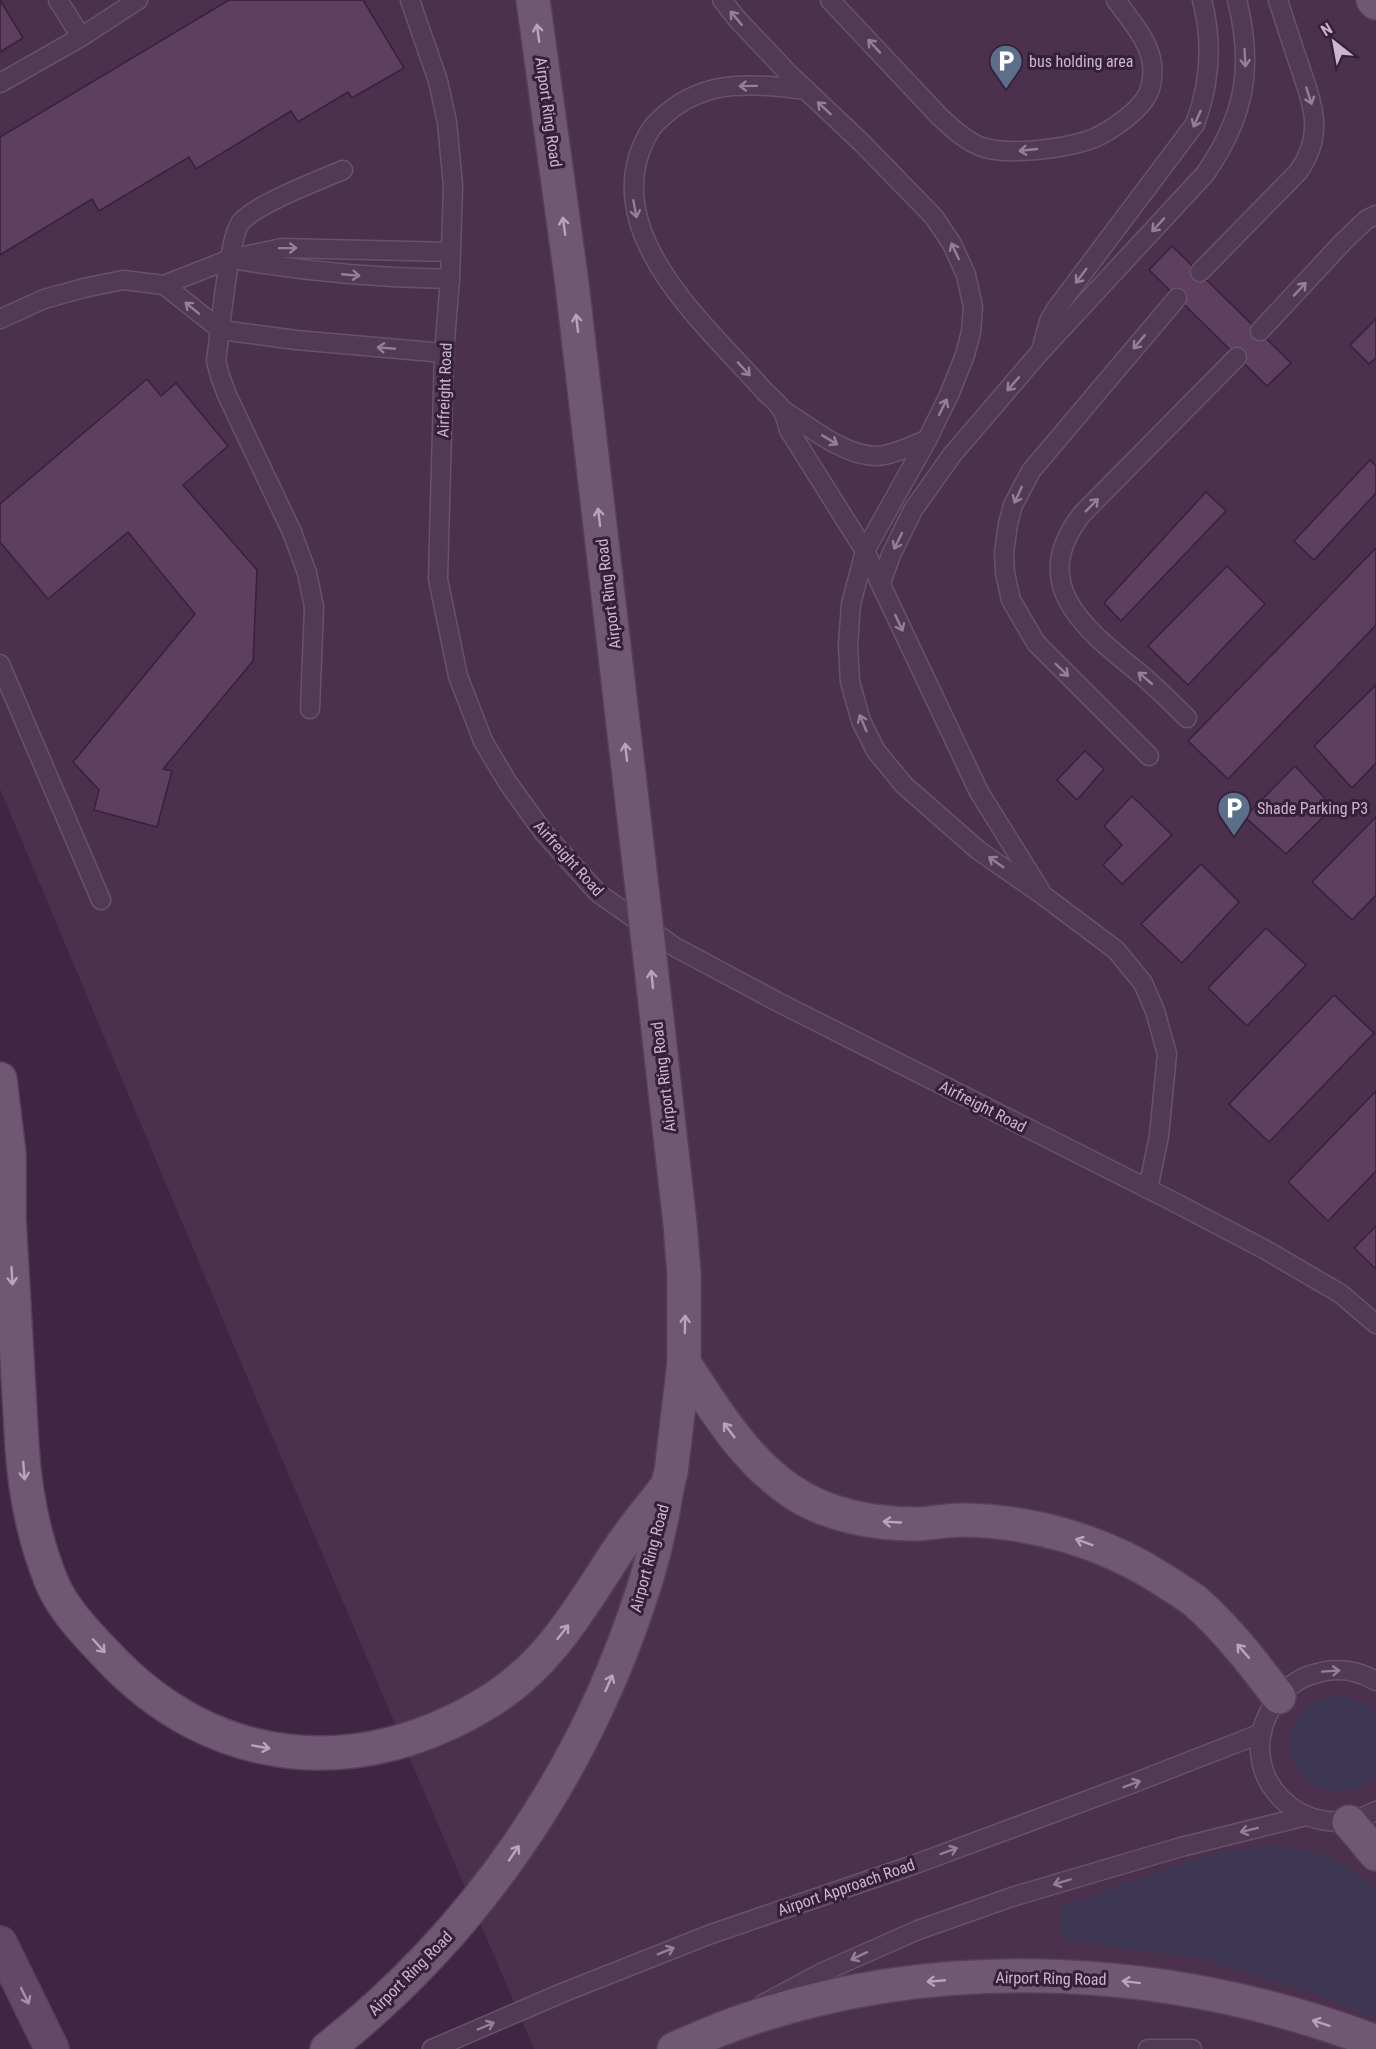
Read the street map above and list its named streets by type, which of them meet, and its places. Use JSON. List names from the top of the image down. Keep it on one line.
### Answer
{"streets":{"main road":["Airport Ring Road"],"lane":["Airfreight Road","Airport Approach Road"]},"places":{"parking":["bus holding area","Shade Parking P3"]},"north":"top left"}
